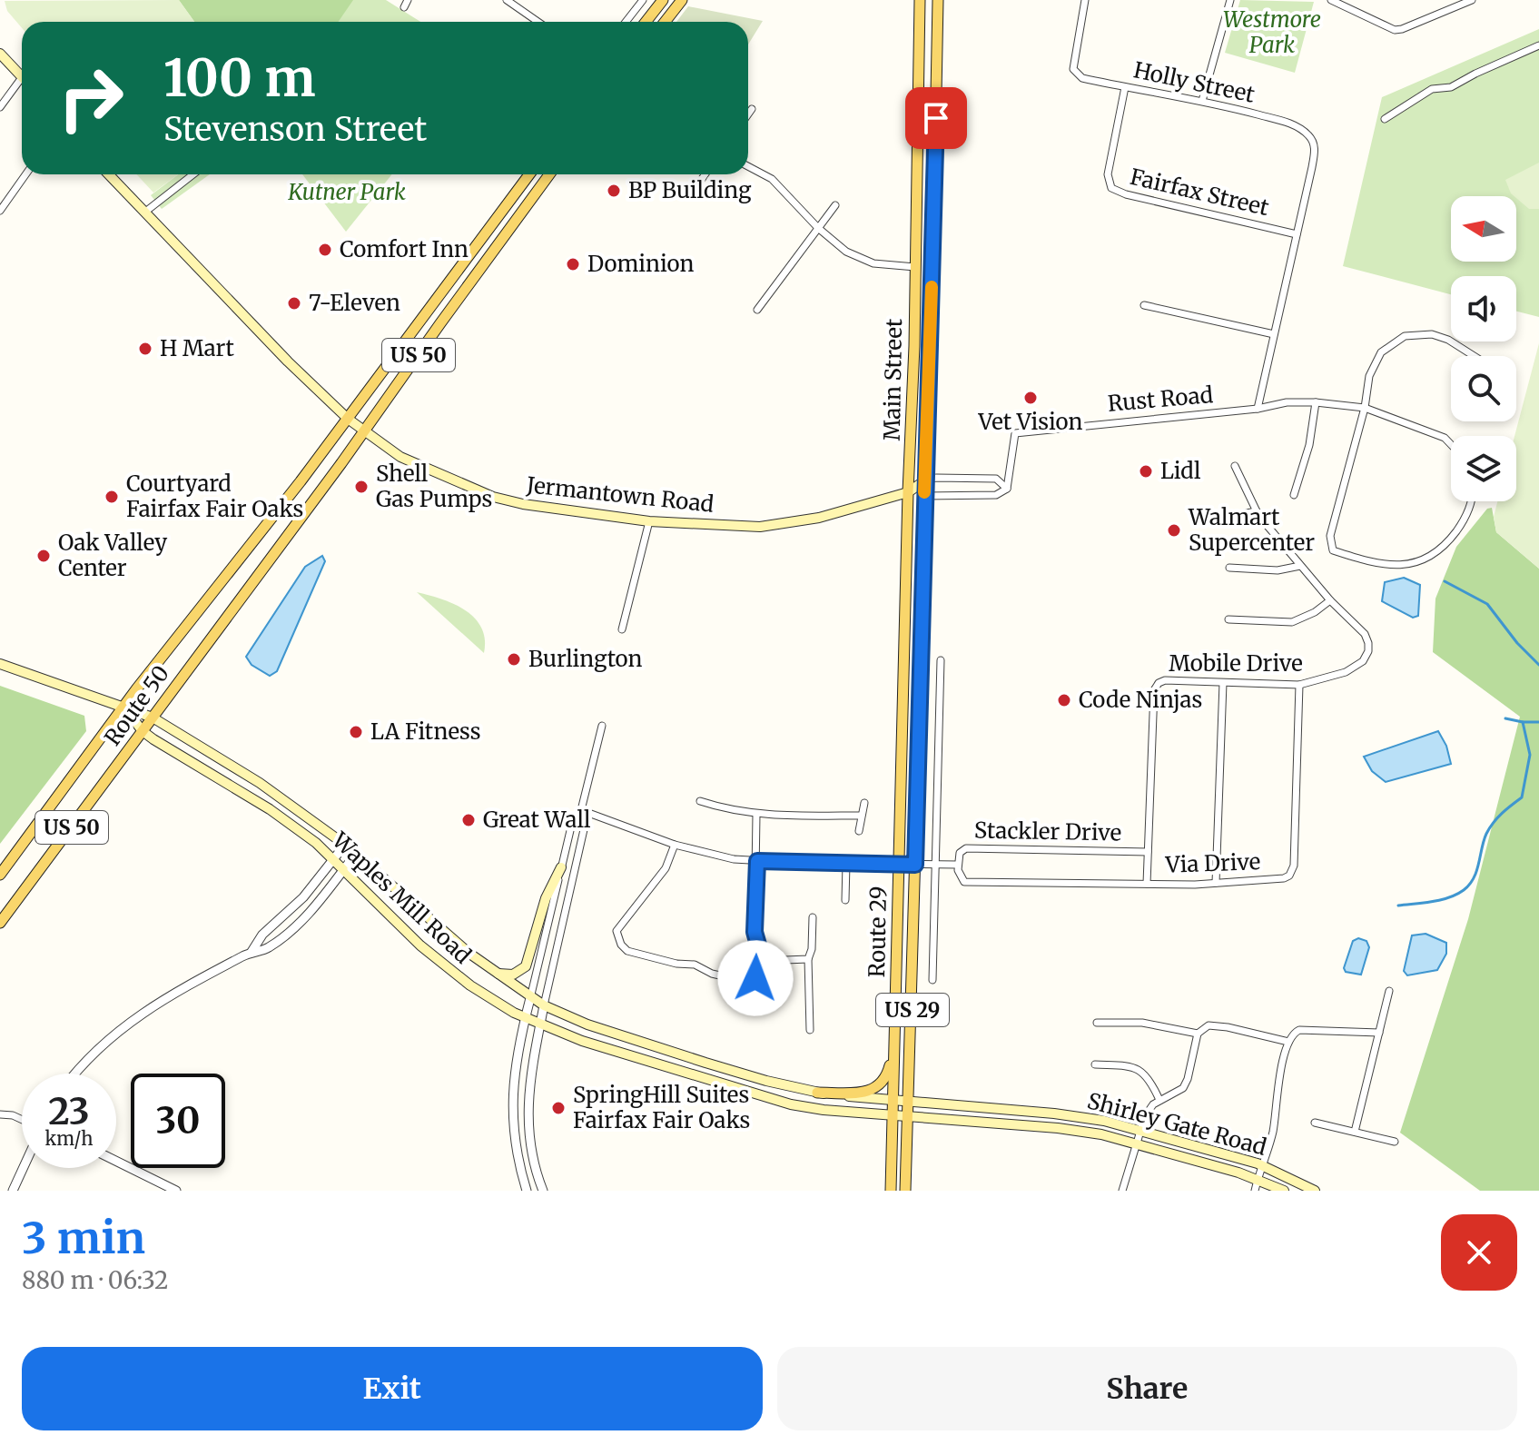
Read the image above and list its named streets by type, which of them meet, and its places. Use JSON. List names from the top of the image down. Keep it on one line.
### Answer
{"streets":{"main road":["US 50","Main Street","Jermantown Road","Route 50","Waples Mill Road","Route 29","US 29","Shirley Gate Road"],"street":["Holly Street","Fairfax Street","Rust Road","Mobile Drive","Stackler Drive","Via Drive"]},"crossings":[["Holly Street","Fairfax Street"],["US 50","Jermantown Road"],["US 50","Route 50"],["Main Street","Jermantown Road"],["Main Street","Route 29"],["Jermantown Road","Route 50"],["Mobile Drive","Stackler Drive"],["Mobile Drive","Via Drive"],["Route 50","Waples Mill Road"],["Stackler Drive","Via Drive"],["Stackler Drive","Route 29"],["Waples Mill Road","Route 29"],["Waples Mill Road","Shirley Gate Road"],["Route 29","Shirley Gate Road"]],"parks":["Westmore Park","Kutner Park"],"places":["BP Building","Comfort Inn","Dominion","7-Eleven","H Mart","Vet Vision","Lidl","Shell Gas Pumps","Courtyard Fairfax Fair Oaks","Walmart Supercenter","Oak Valley Center","Burlington","Code Ninjas","LA Fitness","Great Wall","SpringHill Suites Fairfax Fair Oaks"],"north":"left","page":{"turn":["100 m","Stevenson Street"],"speed":"23 km/h","limit":"30","heading":["3 min","880 m · 06:32"],"buttons":["Exit","Share"]}}
